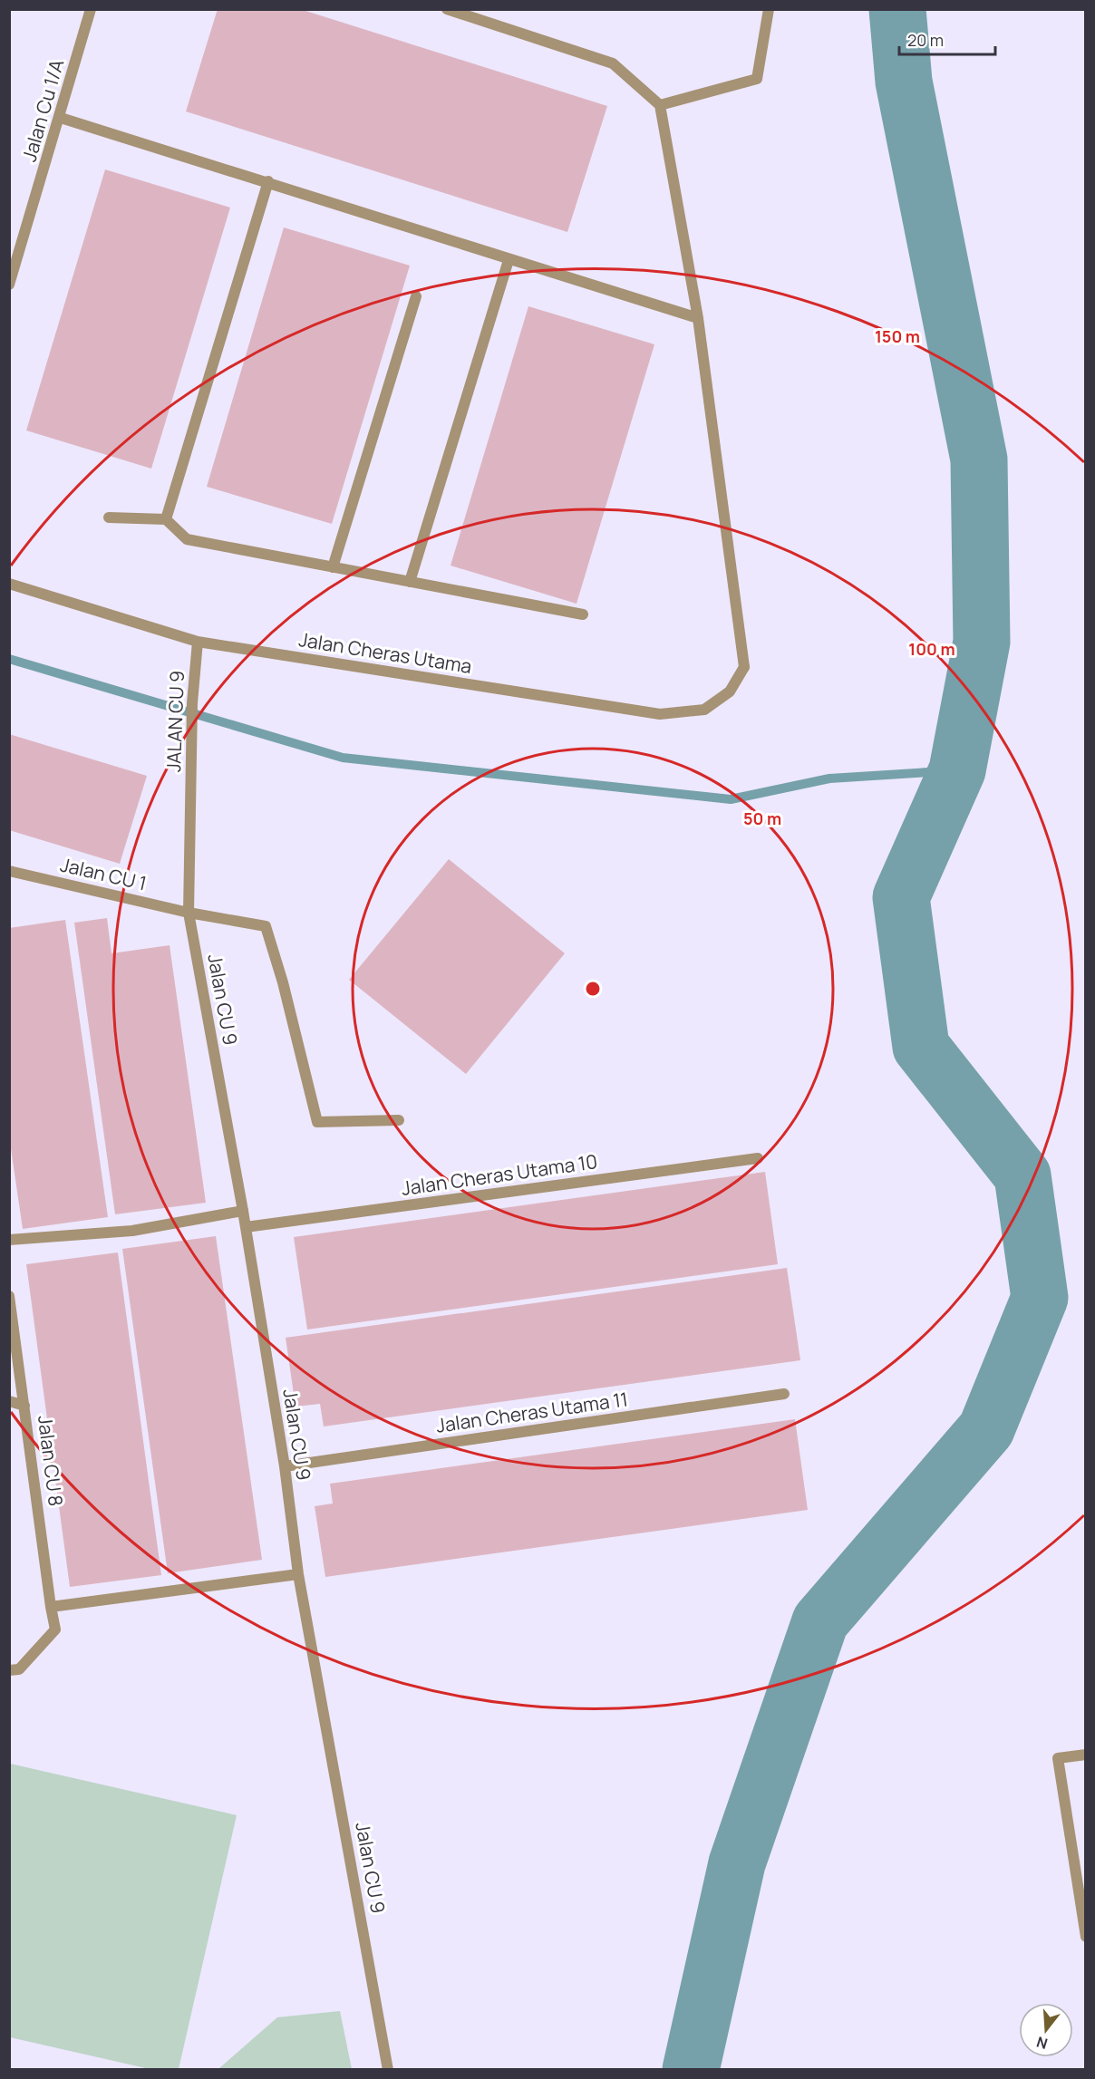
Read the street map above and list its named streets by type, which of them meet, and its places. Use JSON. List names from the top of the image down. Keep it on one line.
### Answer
{"streets":{"street":["Jalan Cu 1/A","Jalan Cheras Utama","JALAN CU 9","Jalan CU 1","Jalan CU 9","Jalan Cheras Utama 10","Jalan Cheras Utama 11","Jalan CU 8"]},"crossings":[["Jalan Cheras Utama","JALAN CU 9"],["JALAN CU 9","Jalan CU 9"],["Jalan CU 1","Jalan CU 9"],["Jalan CU 9","Jalan Cheras Utama 10"],["Jalan CU 9","Jalan Cheras Utama 11"]],"scale_bar":"20 m","north":"bottom","rings":["150 m","100 m","50 m"]}
